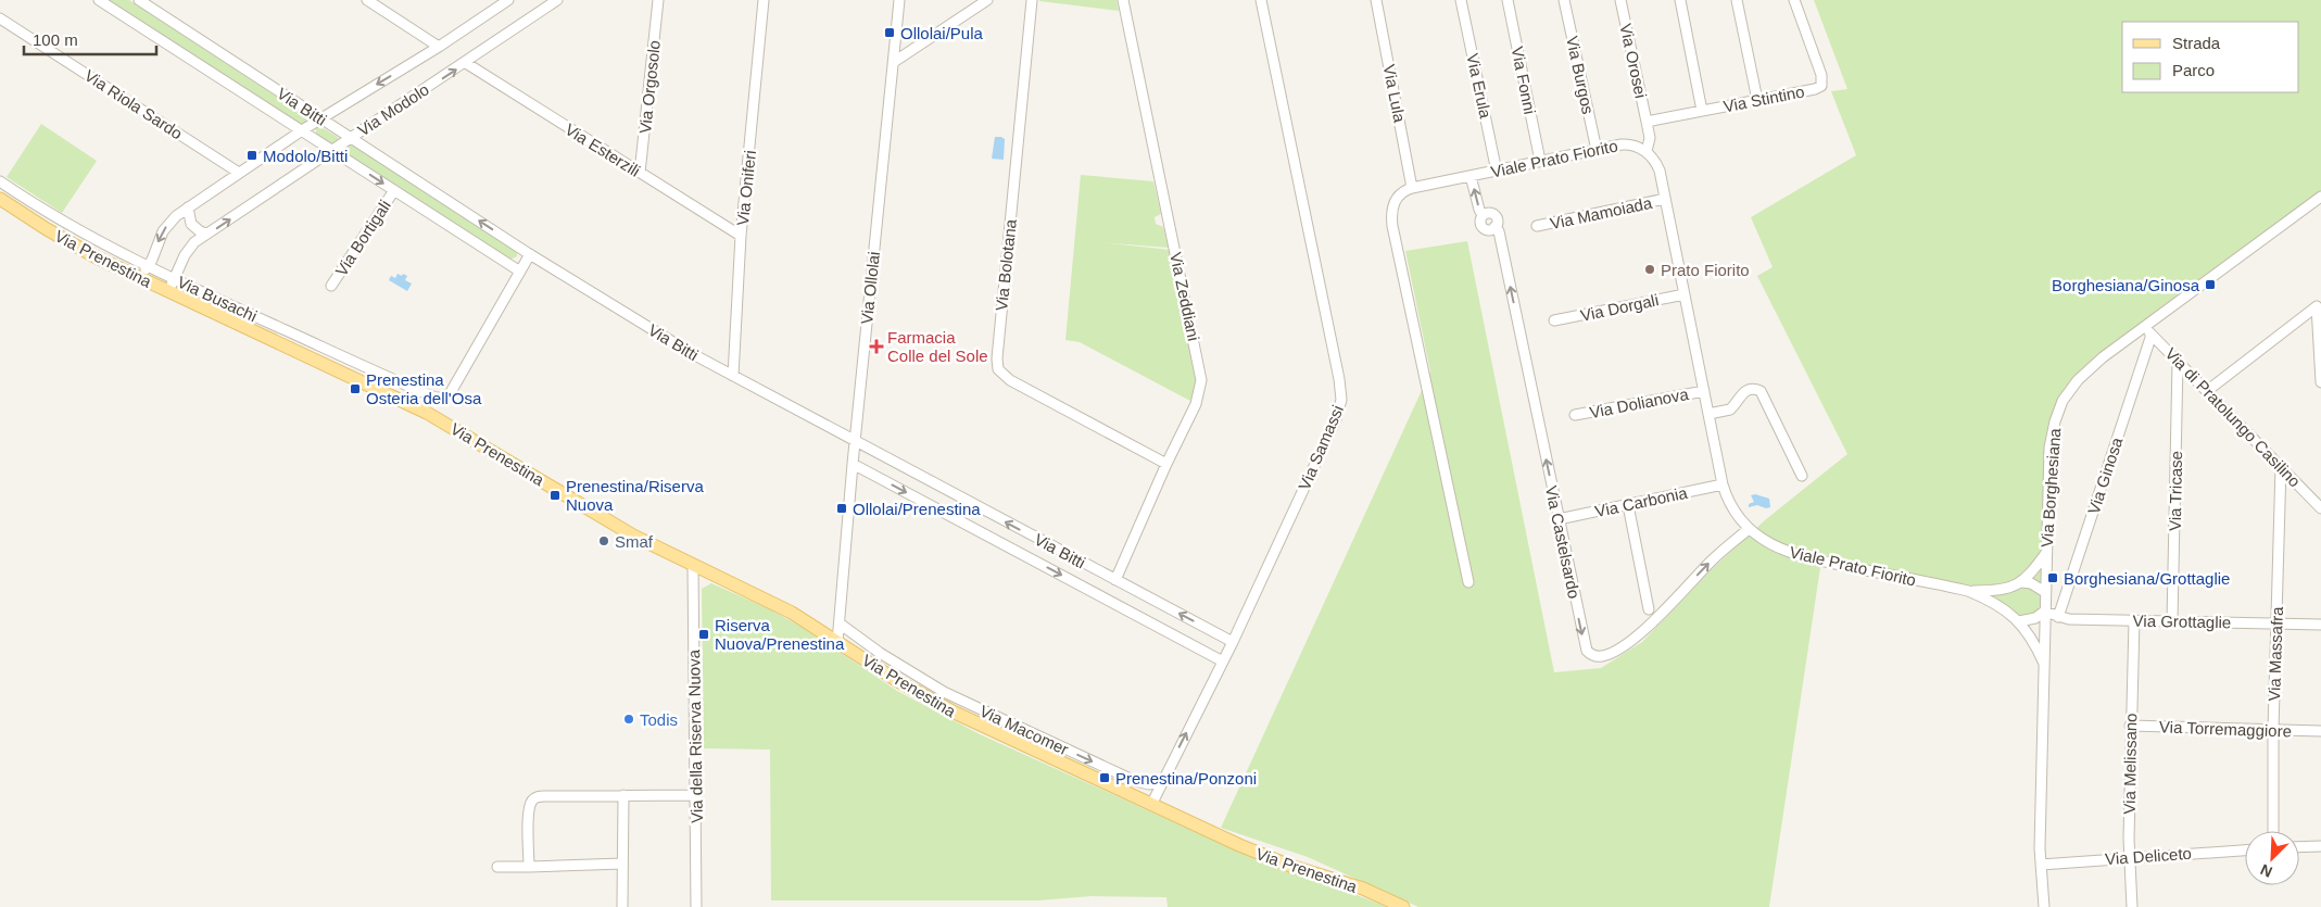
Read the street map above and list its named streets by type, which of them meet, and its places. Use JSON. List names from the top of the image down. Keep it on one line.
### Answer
{"streets":{"main road":["Via Prenestina"],"street":["Via Orosei","Via Burgos","Via Fonni","Via Erula","Via Orgosolo","Via Lula","Via Stintino","Via Riola Sardo","Via Bitti","Via Modolo","Via Esterzili","Viale Prato Fiorito","Via Oniferi","Via Mamoiada","Via Bortigali","Via Bolotana","Via Ollolai","Via Zeddiani","Via Busachi","Via Dorgali","Via Dolianova","Via di Pratolungo Casilino","Via Samassi","Via Ginosa","Via Borghesiana","Via Tricase","Via Carbonia","Via Castelsardo","Via Grottaglie","Via Massafra","Via Torremaggiore","Via Macomer","Via della Riserva Nuova","Via Melissano","Via Deliceto"]},"crossings":[["Via Orosei","Via Stintino"],["Via Burgos","Viale Prato Fiorito"],["Via Fonni","Viale Prato Fiorito"],["Via Erula","Viale Prato Fiorito"],["Via Orgosolo","Via Esterzili"],["Via Lula","Viale Prato Fiorito"],["Via Riola Sardo","Via Modolo"],["Via Bitti","Via Modolo"],["Via Bitti","Via Oniferi"],["Via Bitti","Via Bortigali"],["Via Bitti","Via Ollolai"],["Via Bitti","Via Zeddiani"],["Via Bitti","Via Busachi"],["Via Bitti","Via Samassi"],["Via Modolo","Via Esterzili"],["Via Modolo","Via Prenestina"],["Via Modolo","Via Busachi"],["Via Esterzili","Via Oniferi"],["Viale Prato Fiorito","Via Mamoiada"],["Viale Prato Fiorito","Via Dorgali"],["Viale Prato Fiorito","Via Dolianova"],["Viale Prato Fiorito","Via Borghesiana"],["Viale Prato Fiorito","Via Carbonia"],["Viale Prato Fiorito","Via Castelsardo"],["Via Prenestina","Via Ollolai"],["Via Prenestina","Via Samassi"],["Via Prenestina","Via della Riserva Nuova"],["Via Bolotana","Via Zeddiani"],["Via Ollolai","Via Macomer"],["Via di Pratolungo Casilino","Via Ginosa"],["Via di Pratolungo Casilino","Via Borghesiana"],["Via di Pratolungo Casilino","Via Tricase"],["Via di Pratolungo Casilino","Via Massafra"],["Via Samassi","Via Macomer"],["Via Ginosa","Via Grottaglie"],["Via Borghesiana","Via Grottaglie"],["Via Borghesiana","Via Deliceto"],["Via Tricase","Via Grottaglie"],["Via Carbonia","Via Castelsardo"],["Via Grottaglie","Via Massafra"],["Via Grottaglie","Via Melissano"],["Via Massafra","Via Torremaggiore"],["Via Torremaggiore","Via Melissano"],["Via Melissano","Via Deliceto"]],"one_way":["Via Macomer"],"places":{"transit":["Ollolai/Pula","Modolo/Bitti","Borghesiana/Ginosa","Prenestina Osteria dell'Osa","Prenestina/Riserva Nuova","Ollolai/Prenestina","Borghesiana/Grottaglie","Riserva Nuova/Prenestina","Prenestina/Ponzoni"],"other":["Prato Fiorito","Smaf","Todis"],"health":["Farmacia Colle del Sole"]},"legend":["Strada","Parco"],"scale_bar":"100 m","north":"bottom left"}
